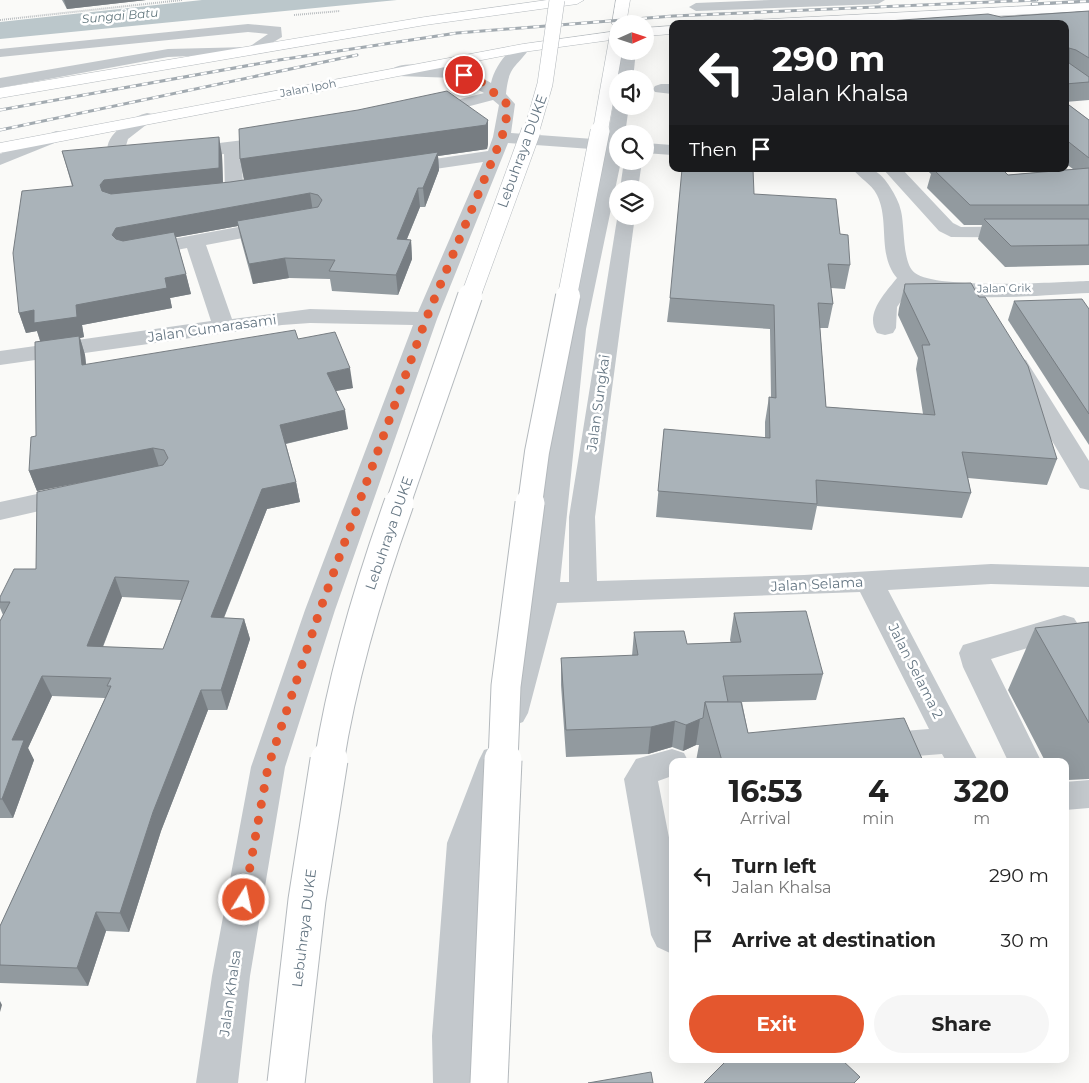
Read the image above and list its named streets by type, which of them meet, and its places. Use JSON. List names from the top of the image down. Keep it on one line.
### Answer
{"streets":{"main road":["Jalan Ipoh","Lebuhraya DUKE"],"street":["Jalan Grik","Jalan Cumarasami","Jalan Sungkai","Jalan Selama","Jalan Selama 2","Jalan Khalsa"]},"crossings":[["Jalan Cumarasami","Jalan Khalsa"],["Jalan Sungkai","Jalan Selama"],["Jalan Selama","Jalan Selama 2"]],"water":["Sungai Batu"],"north":"right","page":{"turn":["290 m","Jalan Khalsa"],"then":"Then","eta":["16:53","Arrival","4","min","320","m"],"list":[{"name":"Turn left","note":"Jalan Khalsa","value":"290 m"},{"name":"Arrive at destination","value":"30 m"}],"buttons":["Exit","Share"]}}
